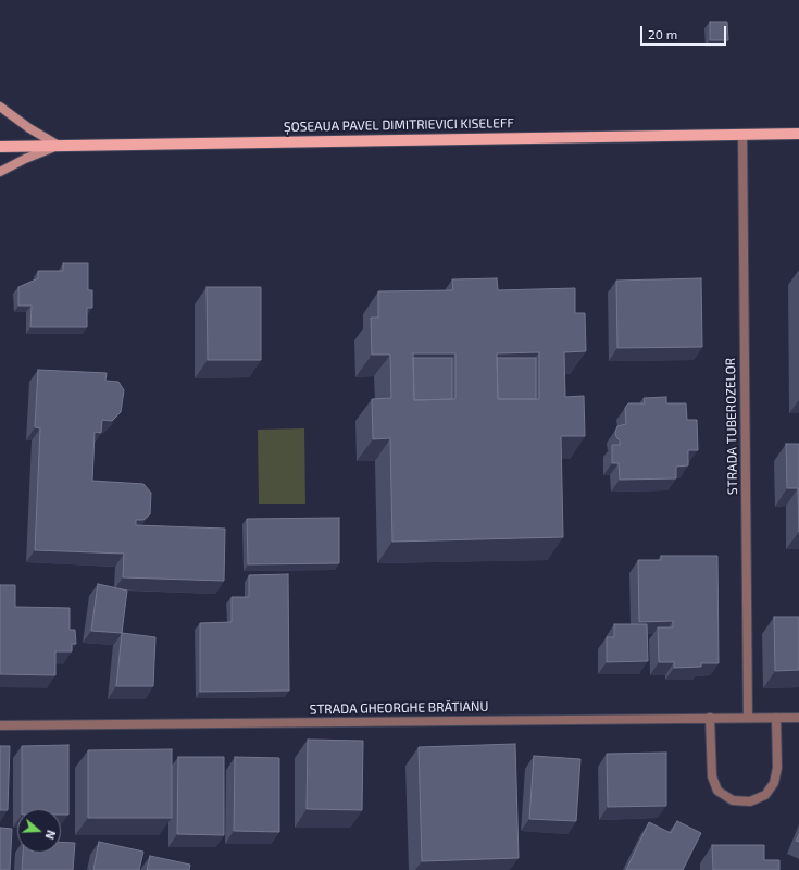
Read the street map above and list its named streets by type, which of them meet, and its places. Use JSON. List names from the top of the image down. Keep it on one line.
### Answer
{"streets":{"main road":["ȘOSEAUA PAVEL DIMITRIEVICI KISELEFF"],"street":["STRADA TUBEROZELOR","STRADA GHEORGHE BRĂTIANU"]},"crossings":[["ȘOSEAUA PAVEL DIMITRIEVICI KISELEFF","STRADA TUBEROZELOR"],["STRADA TUBEROZELOR","STRADA GHEORGHE BRĂTIANU"]],"scale_bar":"20 m","north":"right"}
